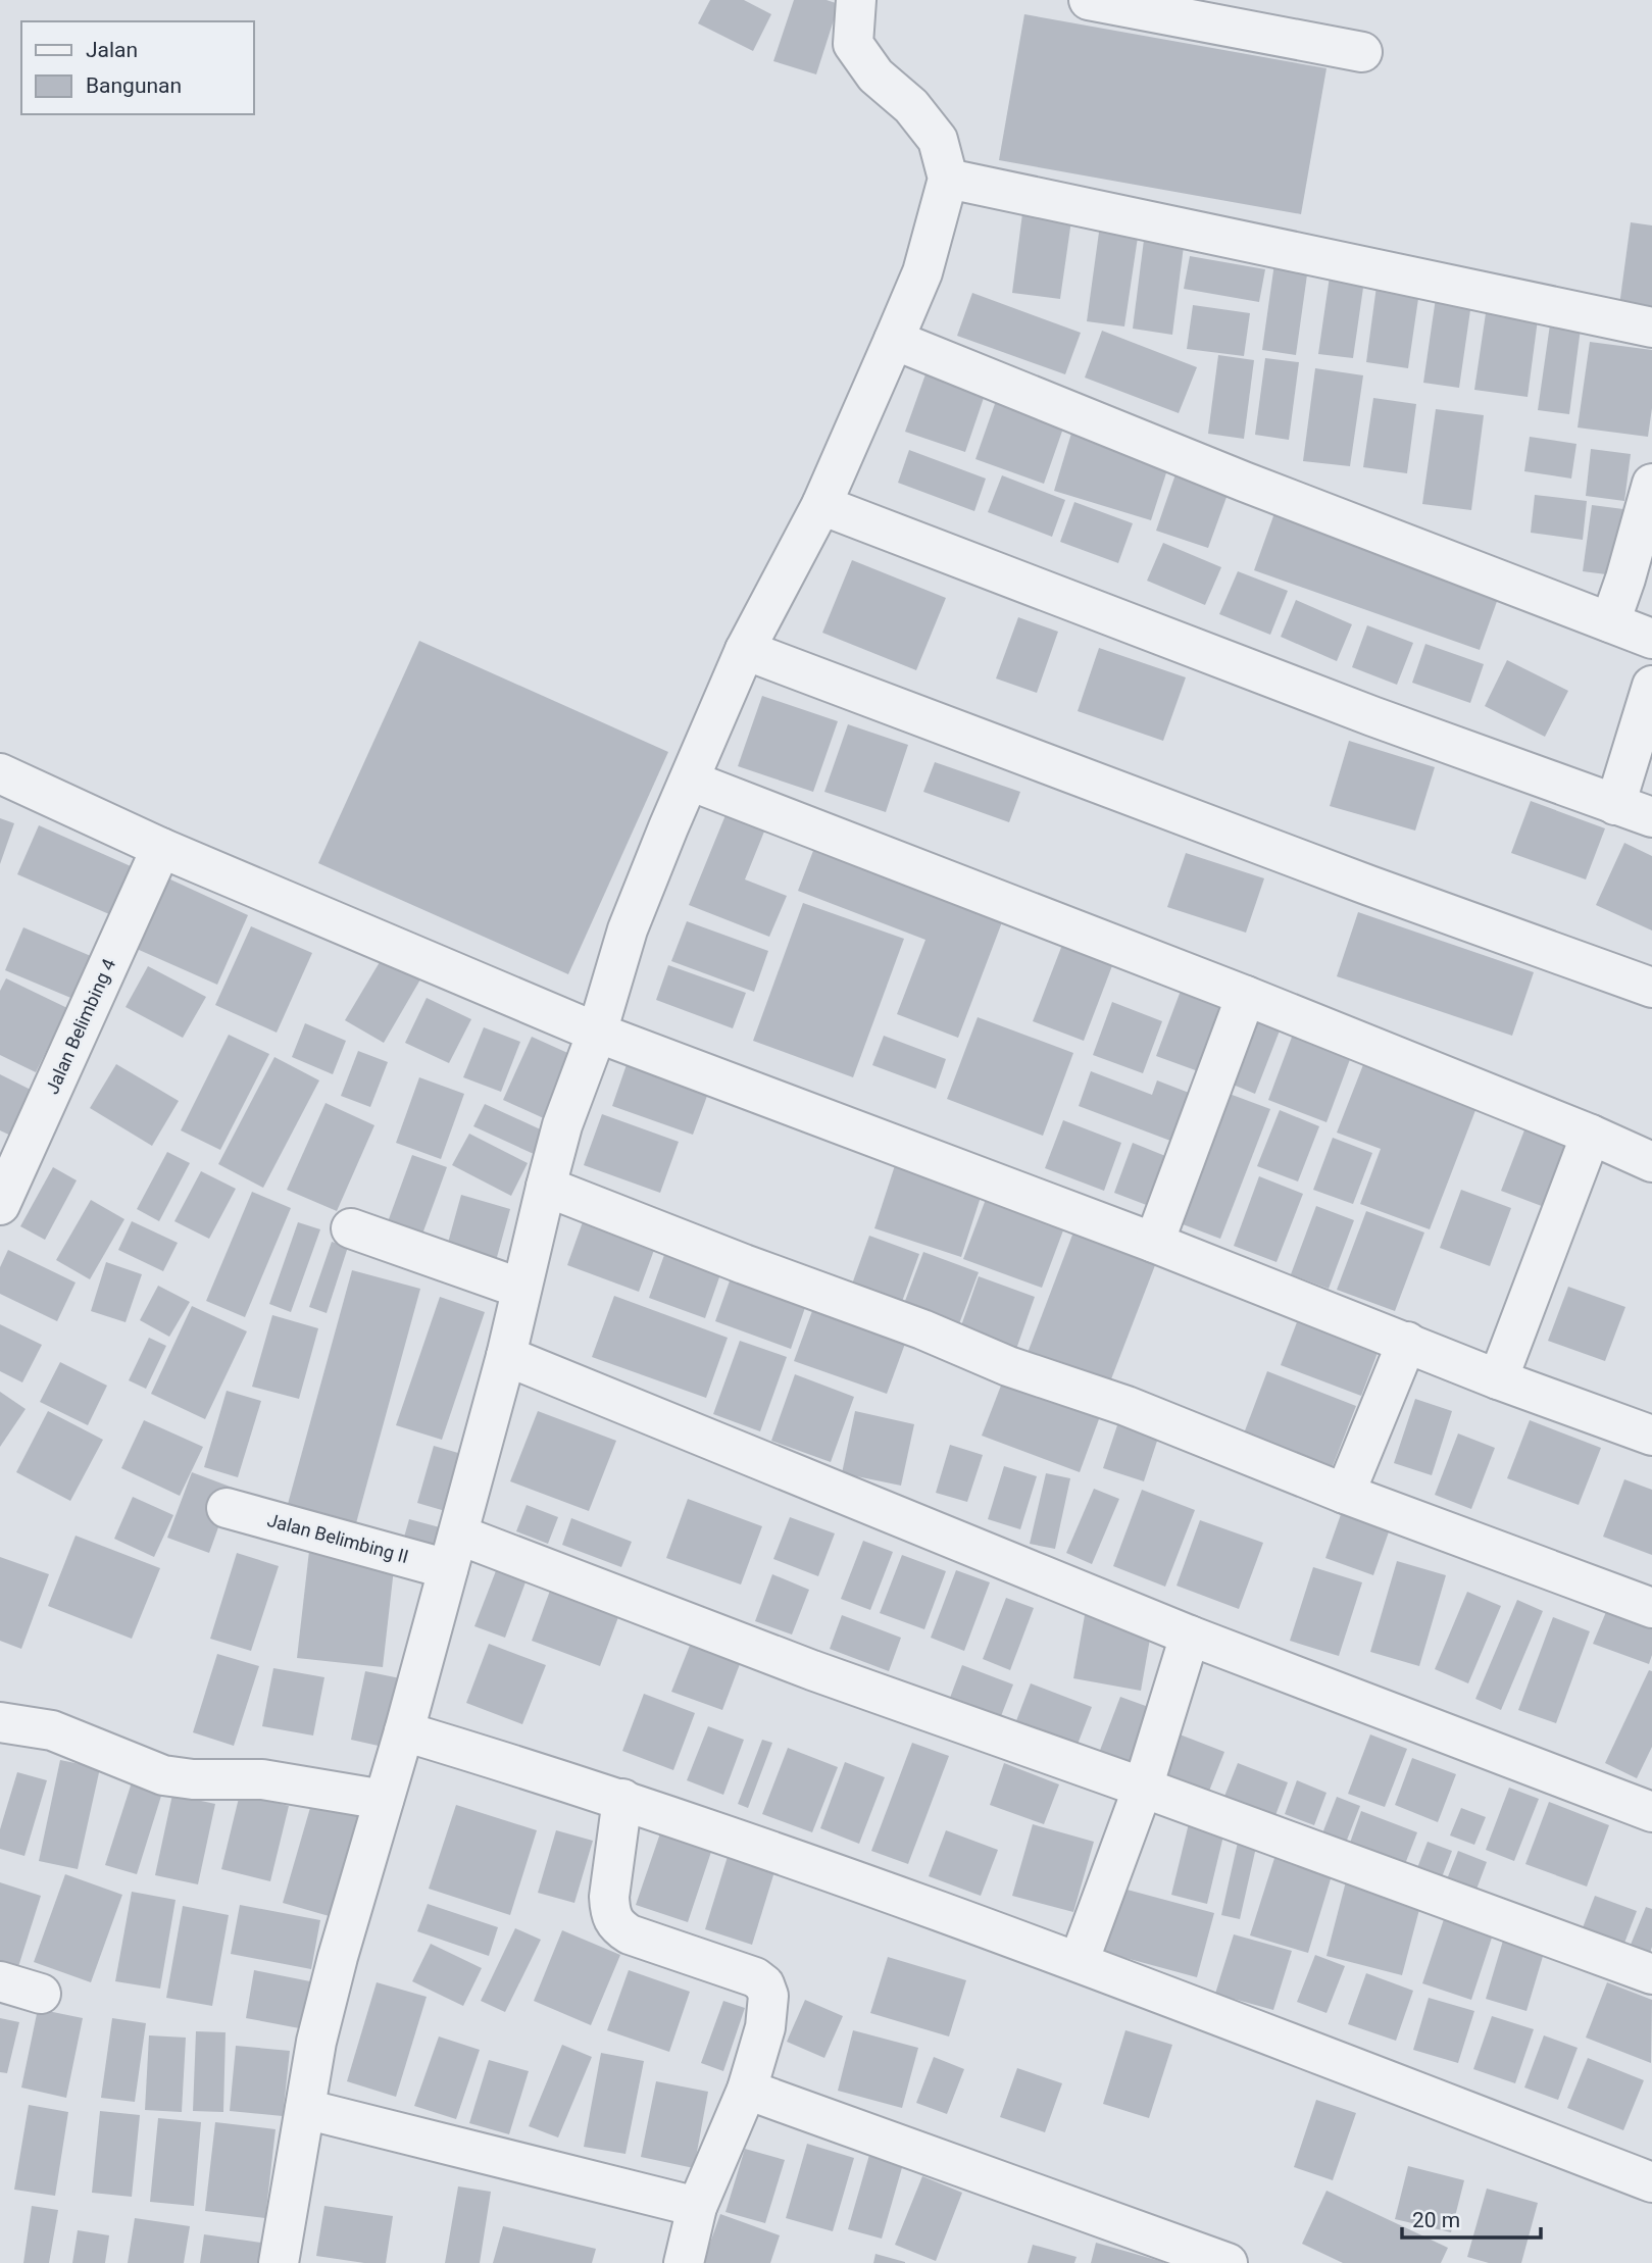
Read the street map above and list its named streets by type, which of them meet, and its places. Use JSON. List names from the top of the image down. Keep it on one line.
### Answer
{"streets":{"street":["Jalan Belimbing 4","Jalan Belimbing II"]},"legend":["Jalan","Bangunan"],"scale_bar":"20 m"}
